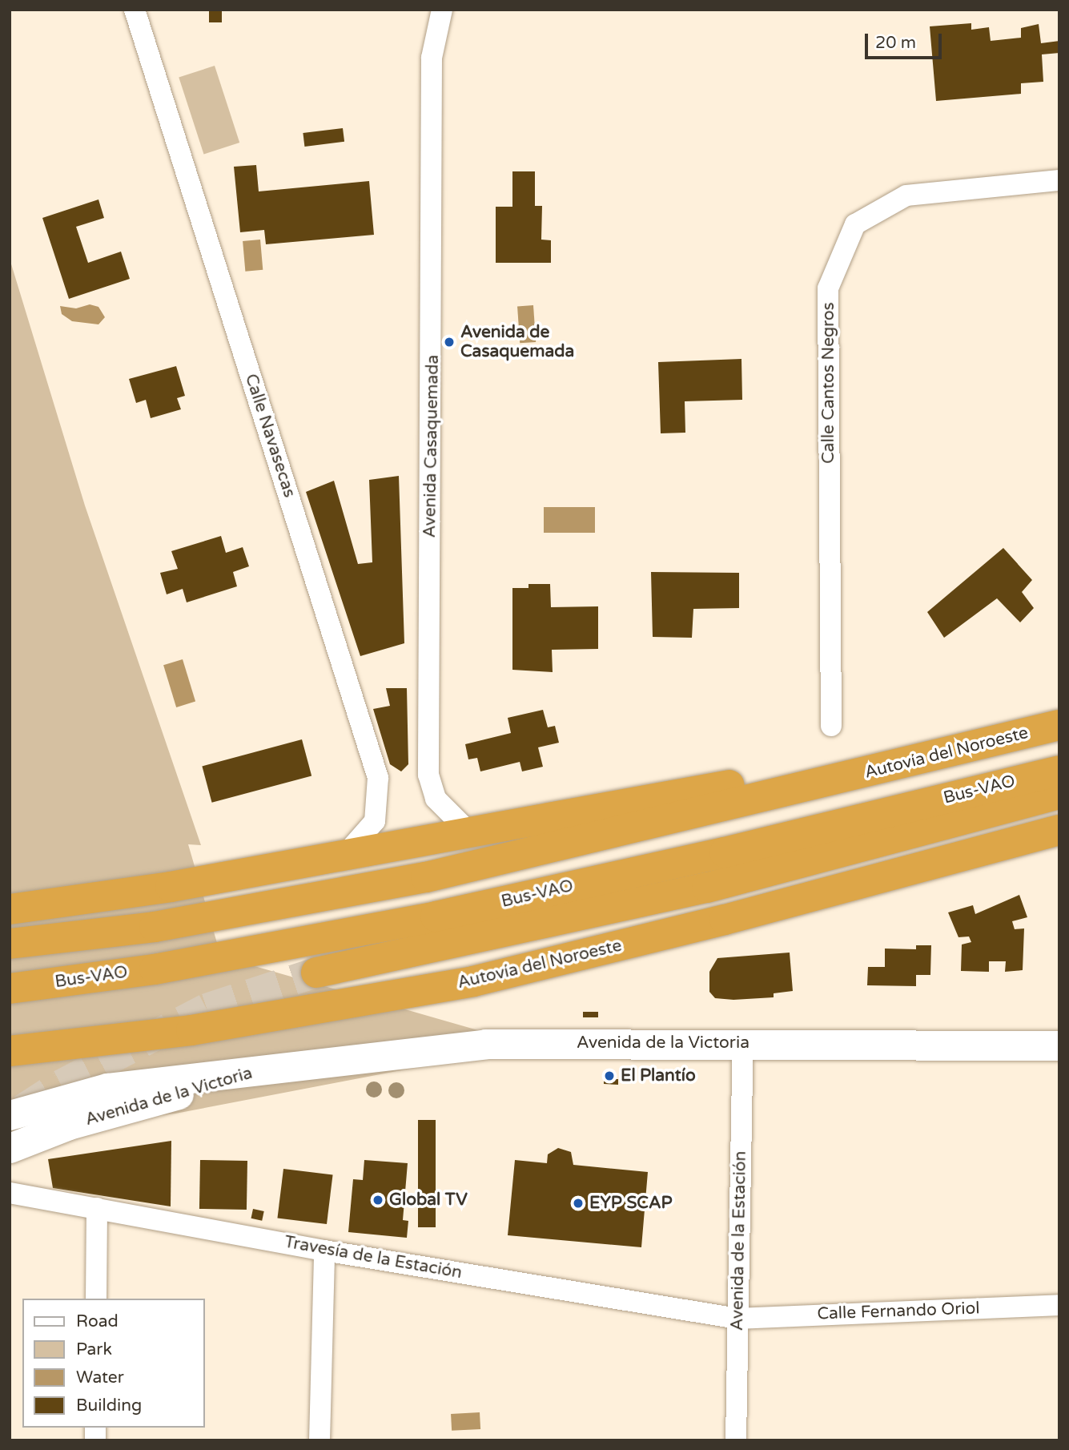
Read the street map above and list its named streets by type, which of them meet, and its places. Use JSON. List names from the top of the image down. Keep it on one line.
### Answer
{"streets":{"highway":["Autovía del Noroeste","Bus-VAO"],"street":["Calle Cantos Negros","Calle Navasecas","Avenida Casaquemada","Avenida de la Victoria","Avenida de la Estación","Travesía de la Estación","Calle Fernando Oriol"]},"crossings":[["Avenida de la Victoria","Avenida de la Estación"],["Avenida de la Estación","Travesía de la Estación"],["Avenida de la Estación","Calle Fernando Oriol"],["Travesía de la Estación","Calle Fernando Oriol"]],"places":["Avenida de Casaquemada","El Plantío","Global TV","EYP SCAP"],"legend":["Road","Park","Water","Building"],"scale_bar":"20 m"}
